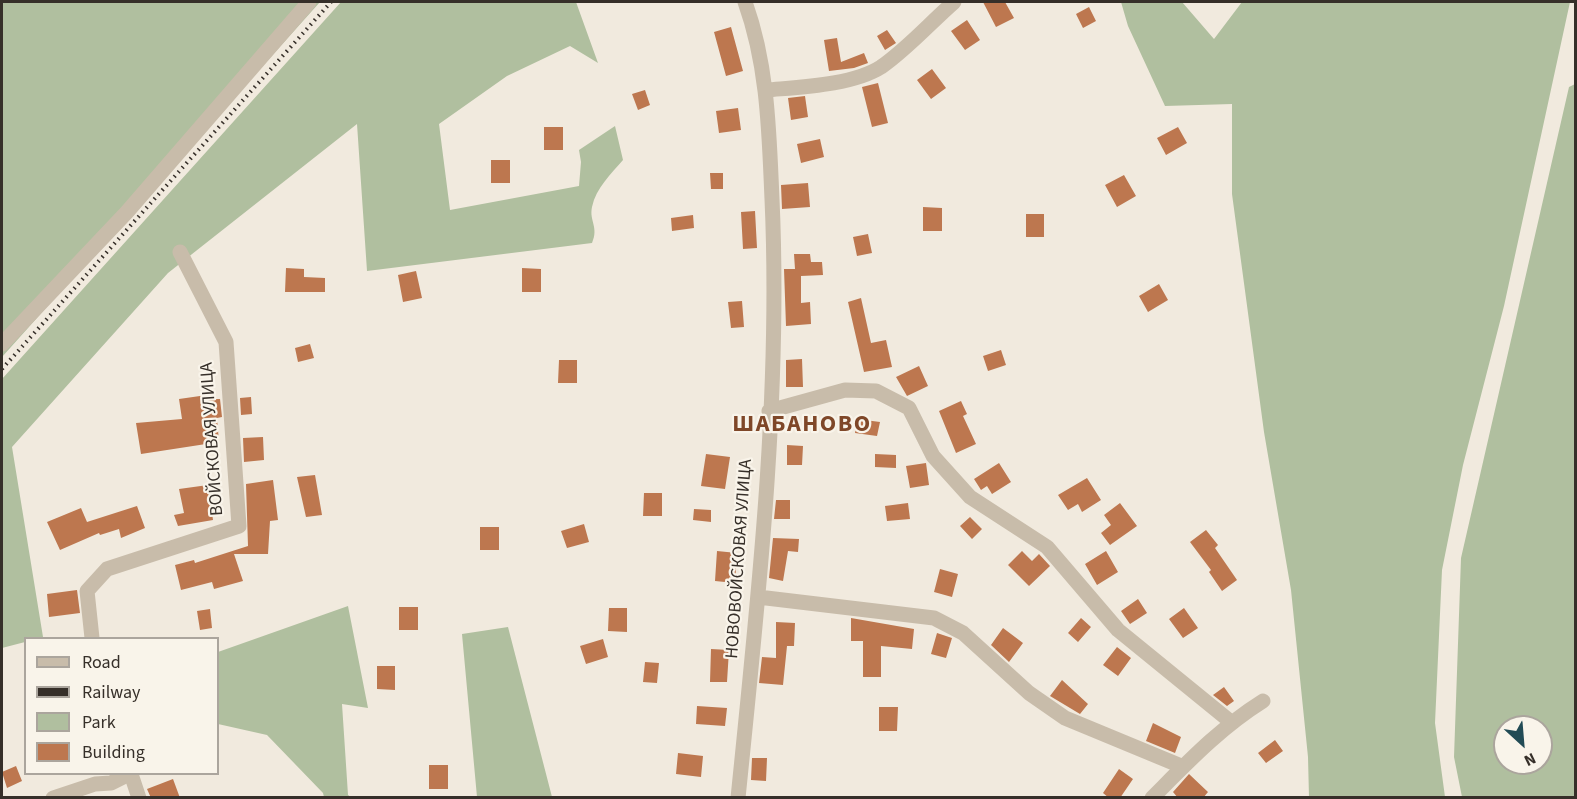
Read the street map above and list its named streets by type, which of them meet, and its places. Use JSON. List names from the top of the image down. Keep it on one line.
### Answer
{"streets":{"street":["ВОЙСКОВАЯ УЛИЦА","НОВОВОЙСКОВАЯ УЛИЦА"]},"districts":["ШАБАНОВО"],"legend":["Road","Railway","Park","Building"],"north":"bottom right"}
